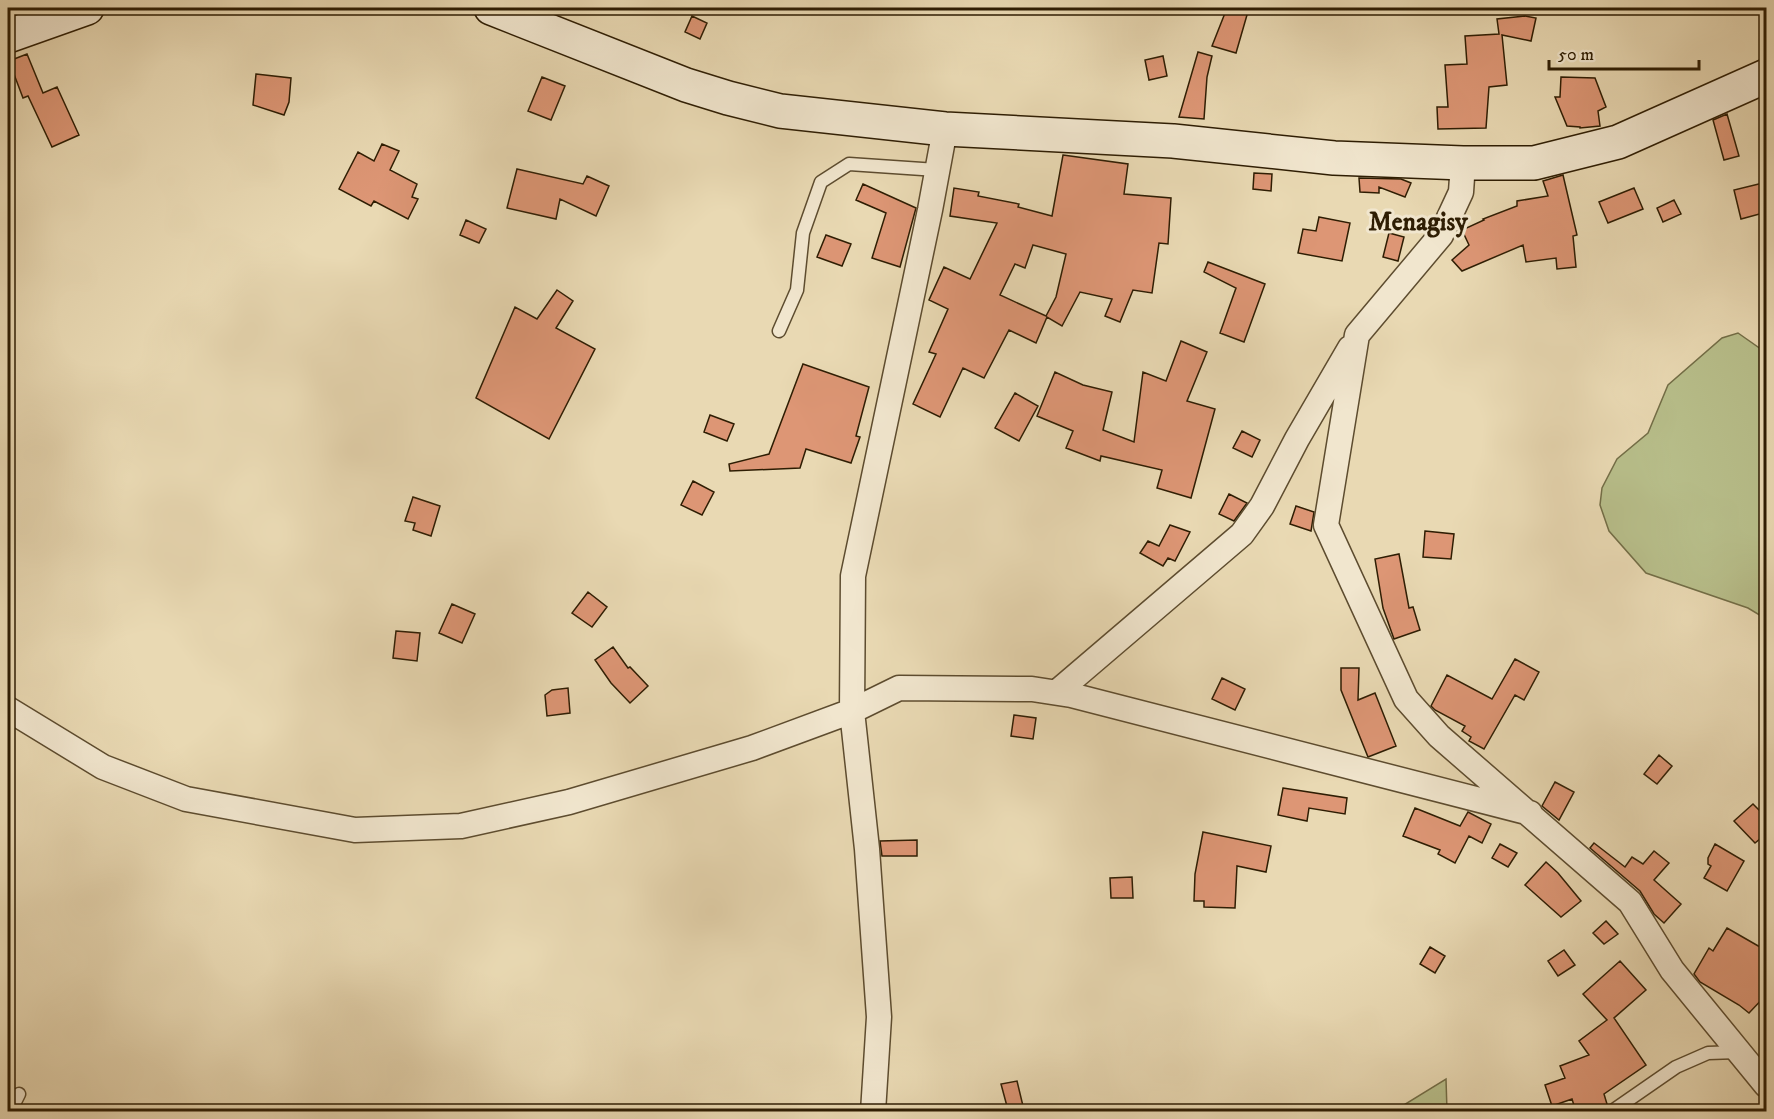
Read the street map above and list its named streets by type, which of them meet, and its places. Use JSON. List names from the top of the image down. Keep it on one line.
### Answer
{"districts":["Menagisy"],"scale_bar":"50 m"}
